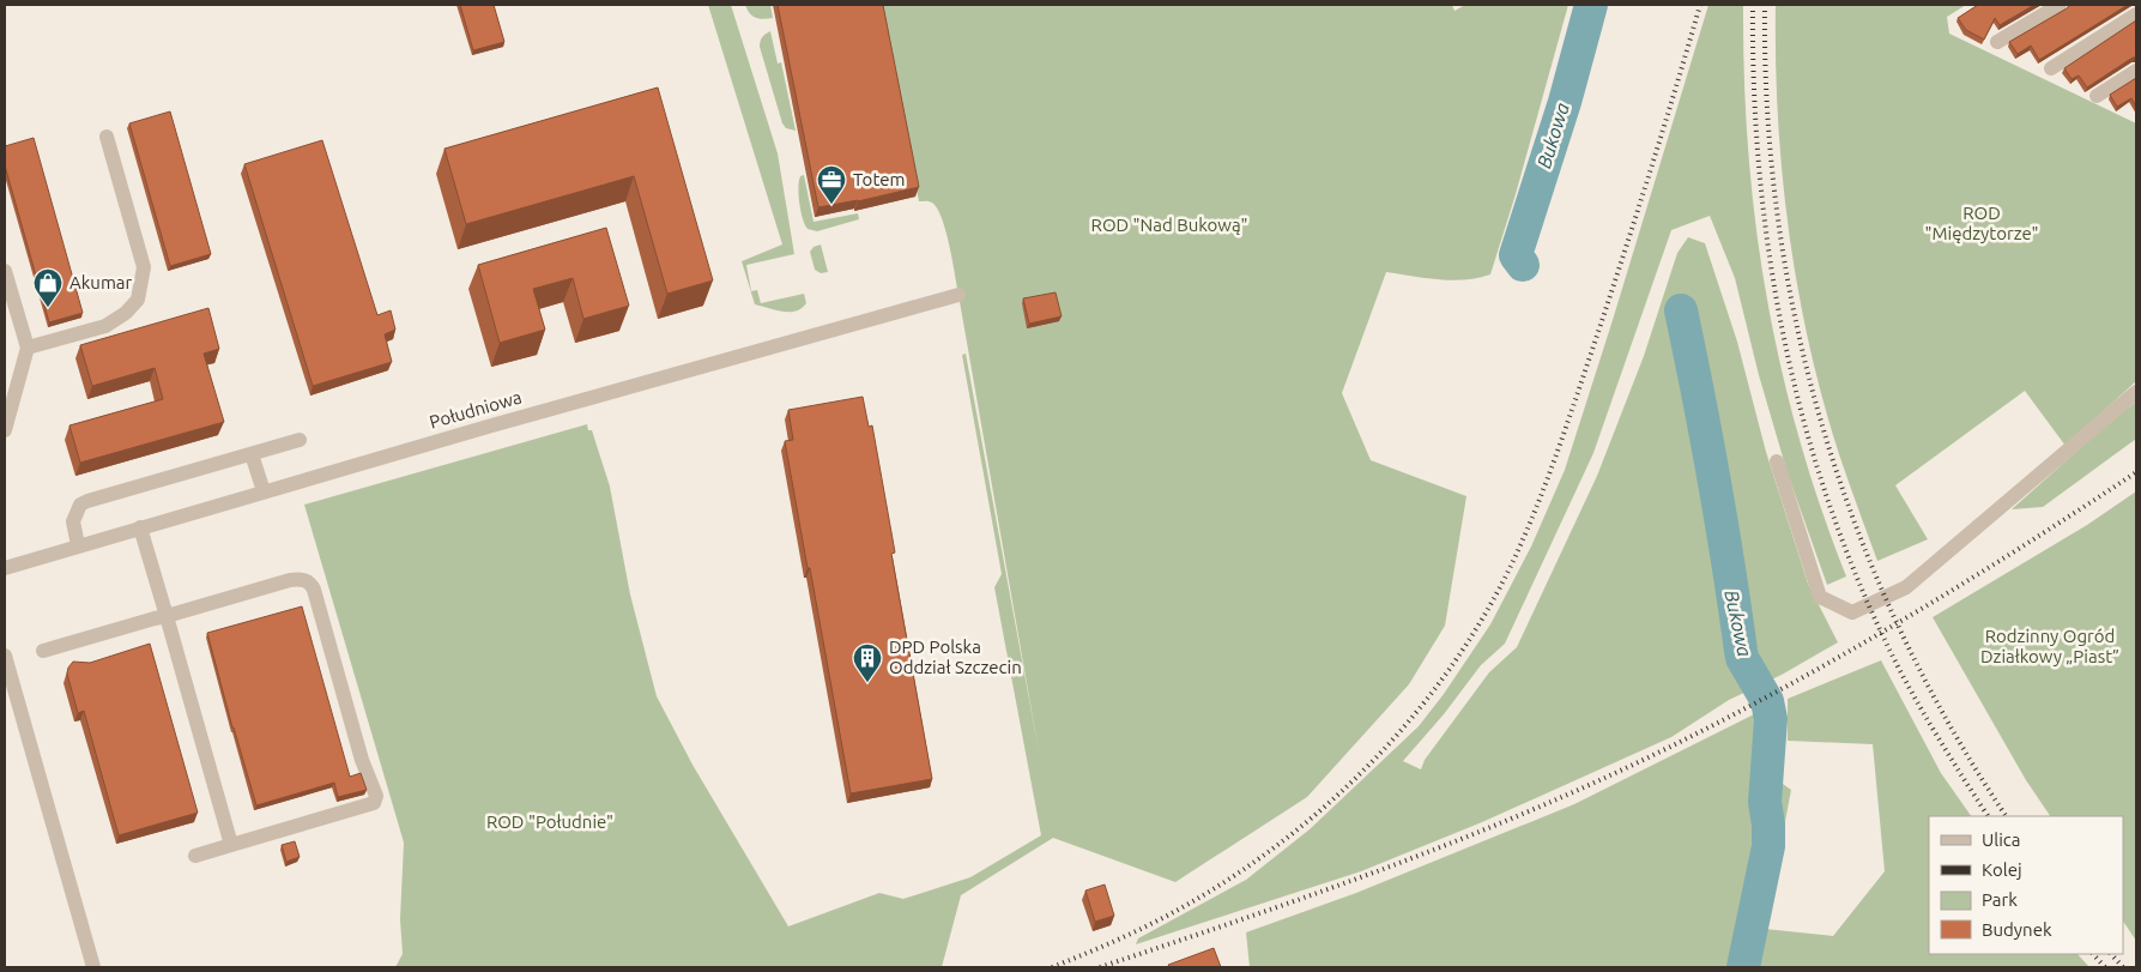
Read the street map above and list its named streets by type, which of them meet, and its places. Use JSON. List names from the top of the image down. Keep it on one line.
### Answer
{"streets":{"street":["Południowa"]},"water":["Bukowa"],"parks":["ROD \"Międzytorze\"","ROD \"Nad Bukową\"","Rodzinny Ogród Działkowy „Piast”","ROD \"Południe\""],"places":{"office":["Totem"],"shop":["Akumar"],"building":["DPD Polska Oddział Szczecin"]},"legend":["Ulica","Kolej","Park","Budynek"]}
